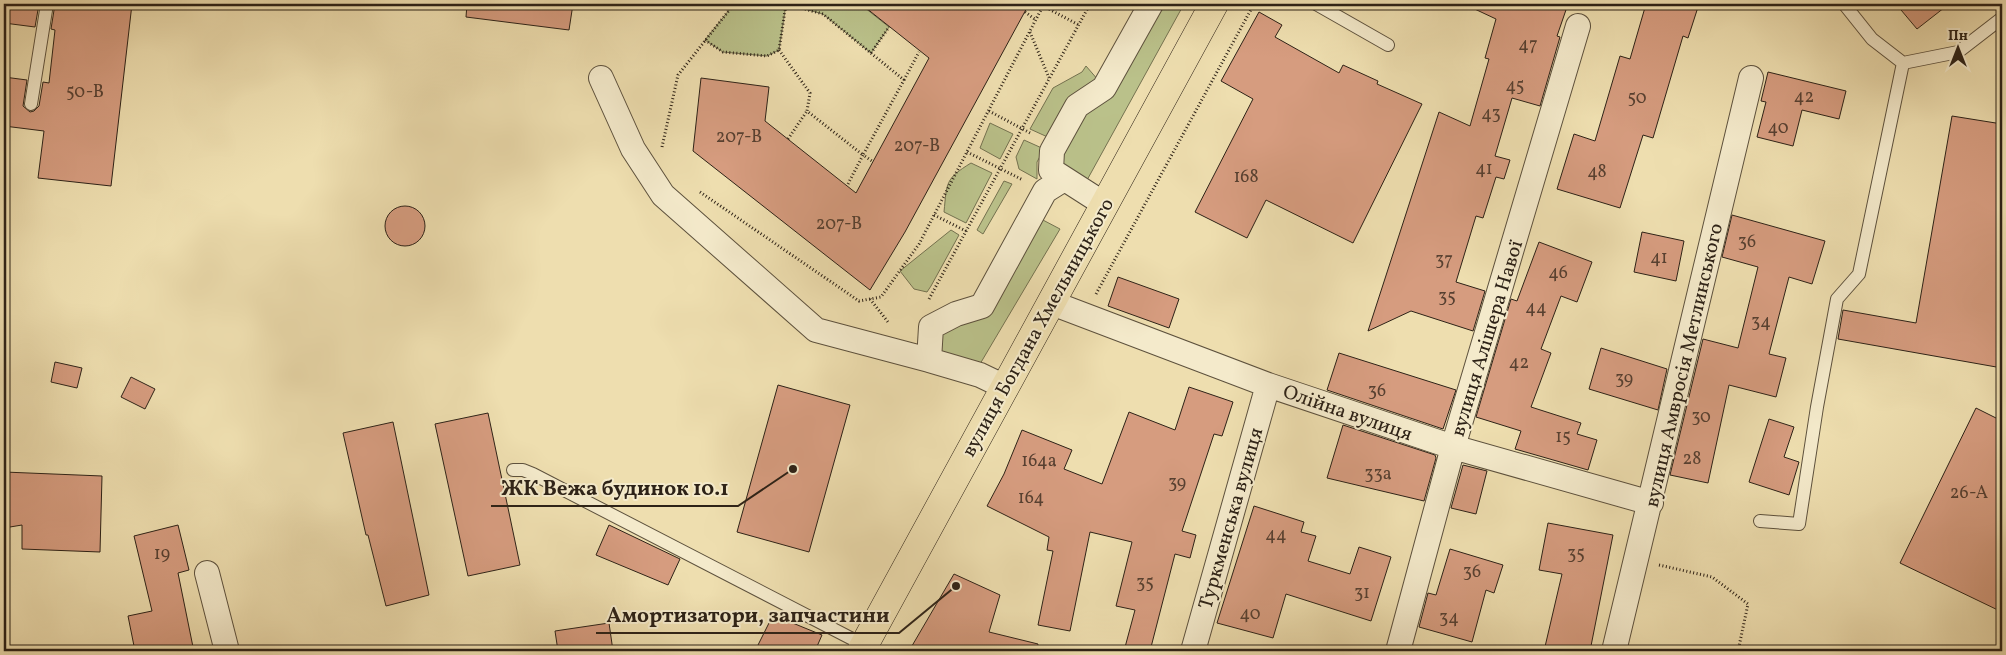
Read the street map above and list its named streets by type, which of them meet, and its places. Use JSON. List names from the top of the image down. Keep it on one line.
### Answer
{"streets":{"main road":["вулиця Богдана Хмельницького"],"street":["вулиця Алішера Навої","вулиця Амвросія Метлинського","Олійна вулиця","Туркменська вулиця"]},"crossings":[["вулиця Богдана Хмельницького","Олійна вулиця"],["вулиця Алішера Навої","Олійна вулиця"],["вулиця Амвросія Метлинського","Олійна вулиця"],["Олійна вулиця","Туркменська вулиця"]],"places":["ЖК Вежа будинок 10.1","Амортизатори, запчастини"],"house_numbers":["47","45","50-В","42","50","43","40","207-В","207-В","41","48","168","207-В","36","41","37","46","35","44","34","42","39","36","30","15","28","164а","33а","39","26-А","164","44","19","35","36","35","31","40","34"],"north":"top"}
